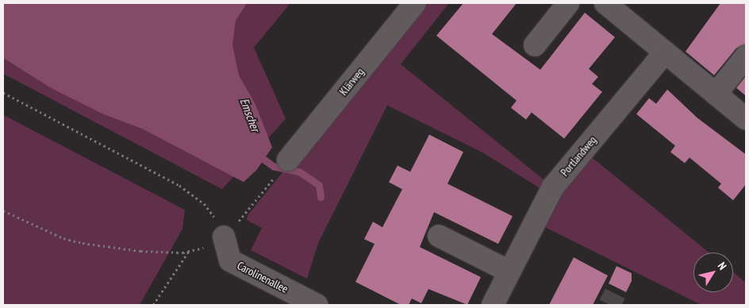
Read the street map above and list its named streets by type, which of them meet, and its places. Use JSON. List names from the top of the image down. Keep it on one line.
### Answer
{"streets":{"street":["Klärweg","Portlandweg","Carolinenallee"]},"water":["Emscher"],"north":"top right"}
